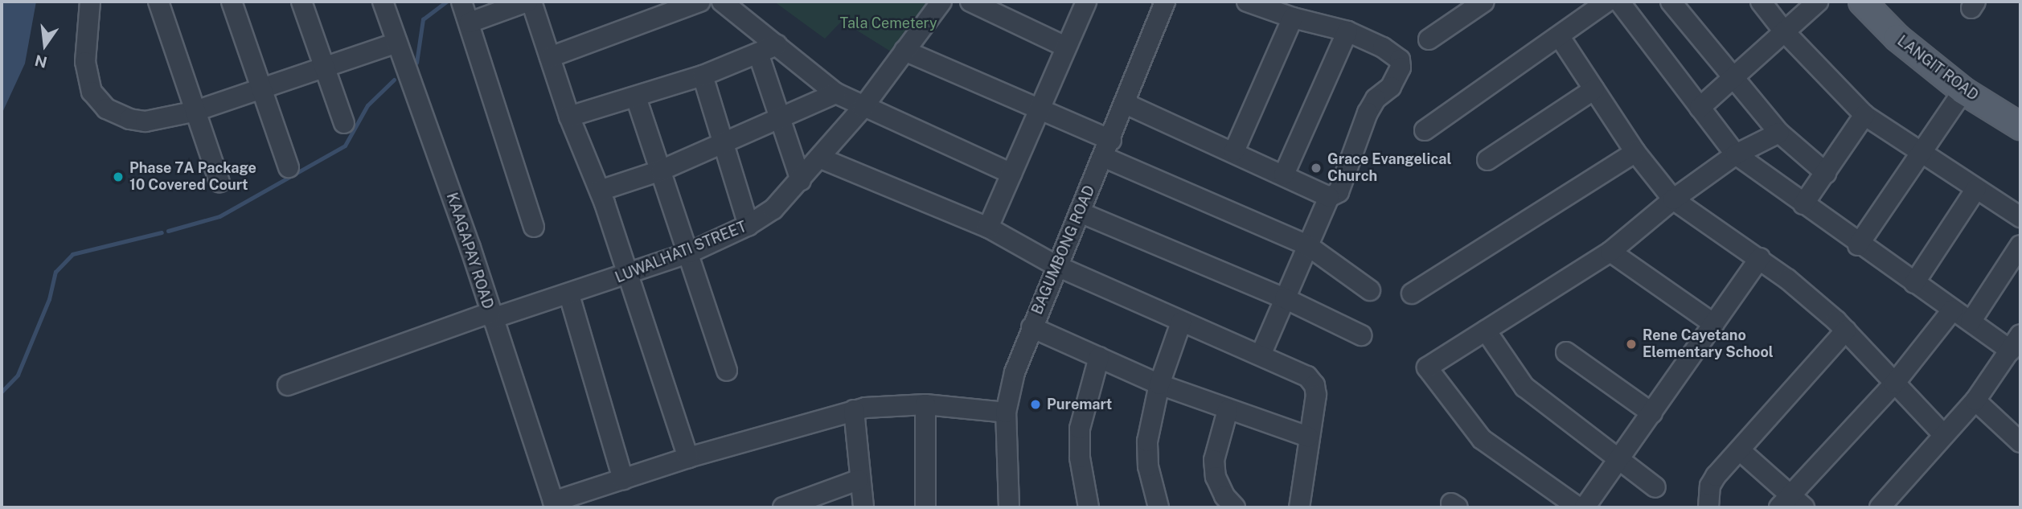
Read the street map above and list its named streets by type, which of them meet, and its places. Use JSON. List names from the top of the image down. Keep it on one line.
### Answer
{"streets":{"main road":["LANGIT ROAD"],"street":["BAGUMBONG ROAD","KAAGAPAY ROAD","LUWALHATI STREET"]},"crossings":[["KAAGAPAY ROAD","LUWALHATI STREET"]],"parks":["Tala Cemetery"],"places":["Grace Evangelical Church","Phase 7A Package 10 Covered Court","Rene Cayetano Elementary School","Puremart"],"north":"bottom"}
